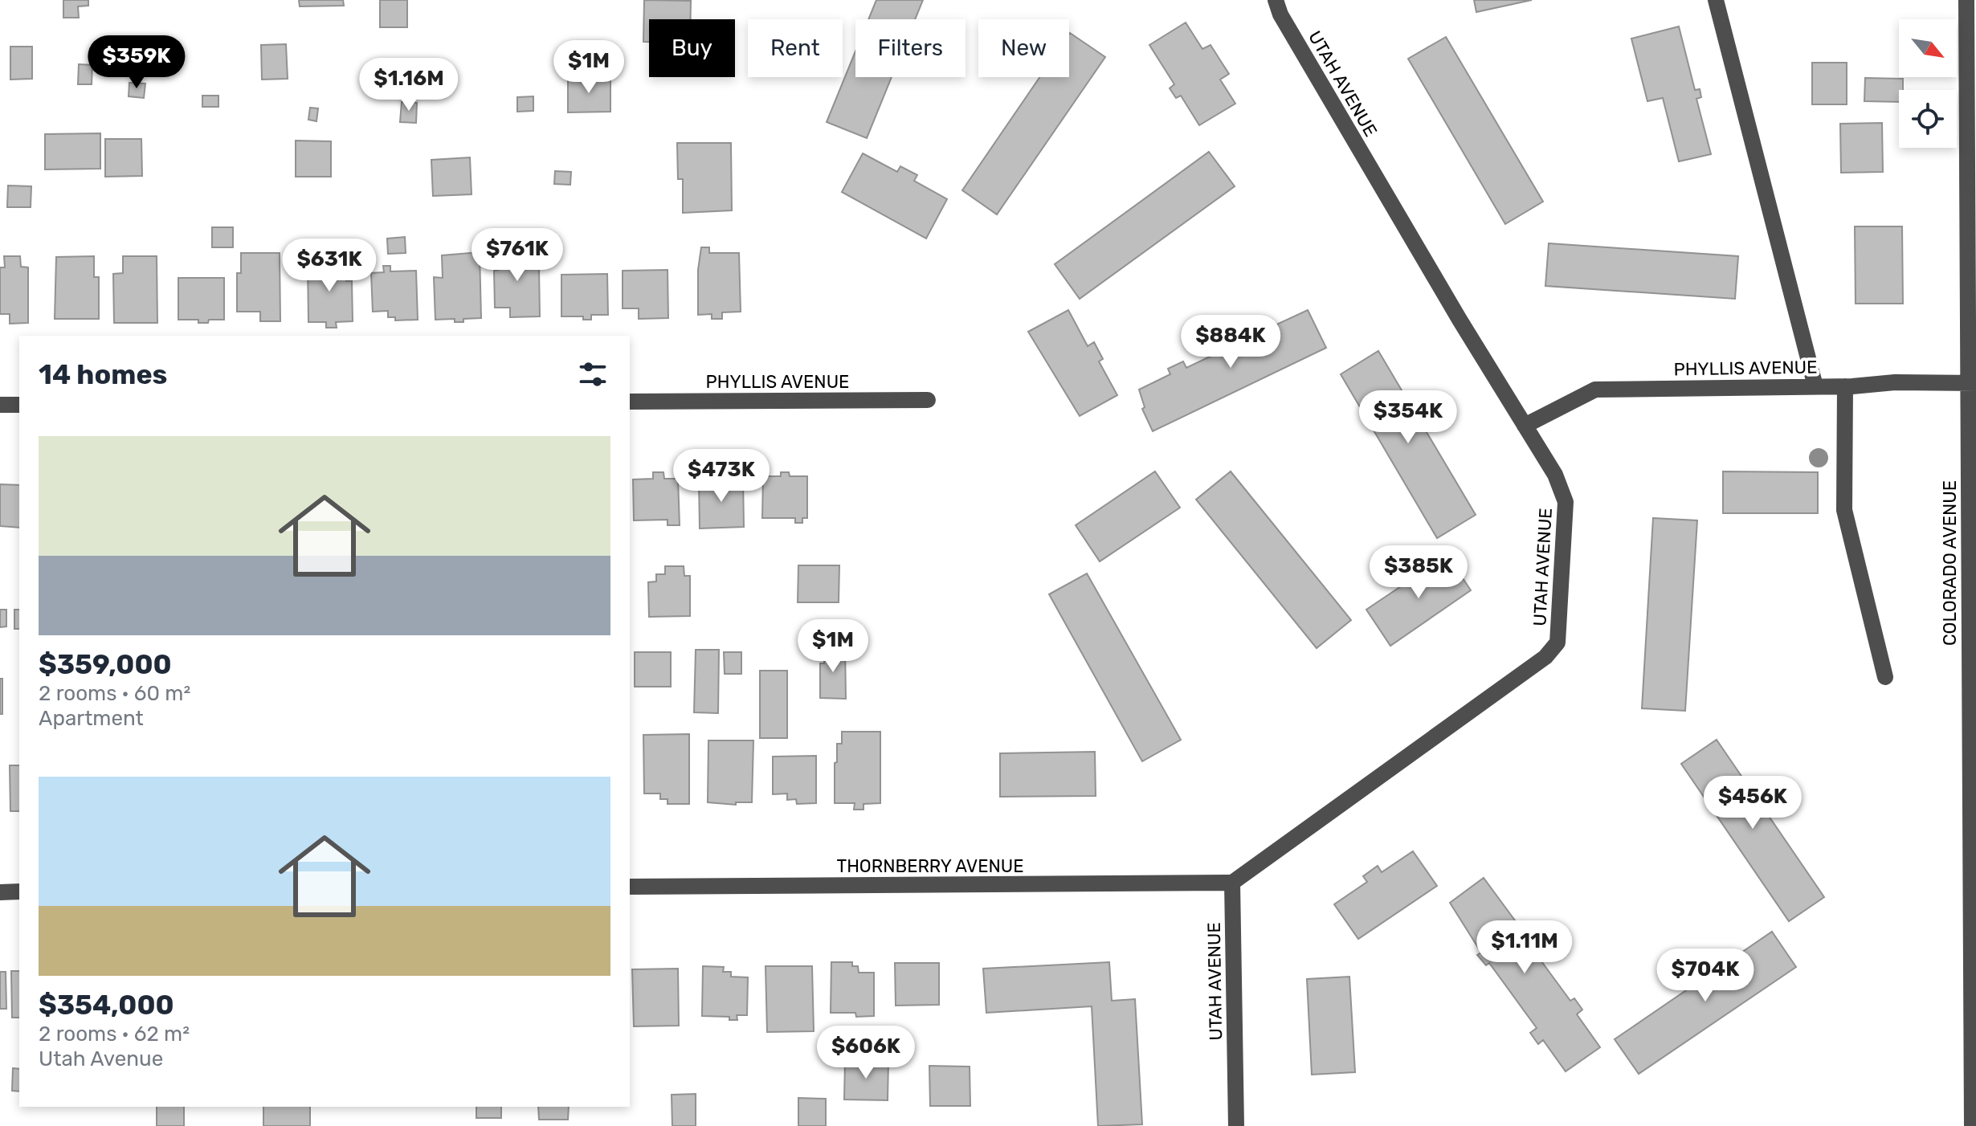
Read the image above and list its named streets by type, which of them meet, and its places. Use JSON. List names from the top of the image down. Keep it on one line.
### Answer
{"streets":{"street":["UTAH AVENUE","PHYLLIS AVENUE","COLORADO AVENUE","THORNBERRY AVENUE"]},"crossings":[["UTAH AVENUE","PHYLLIS AVENUE"],["UTAH AVENUE","THORNBERRY AVENUE"],["PHYLLIS AVENUE","COLORADO AVENUE"]],"north":"bottom right","page":{"chip":["Buy","Rent","Filters","New"],"price":["$359K","$1M","$1.16M","$761K","$631K","$884K","$354K","$473K","$385K","$1M","$456K","$1.11M","$704K","$606K"],"heading":"14 homes","list":[{"name":"$359,000","note":"2 rooms · 60 m² · Apartment"},{"name":"$354,000","note":"2 rooms · 62 m² · Utah Avenue"}]}}
